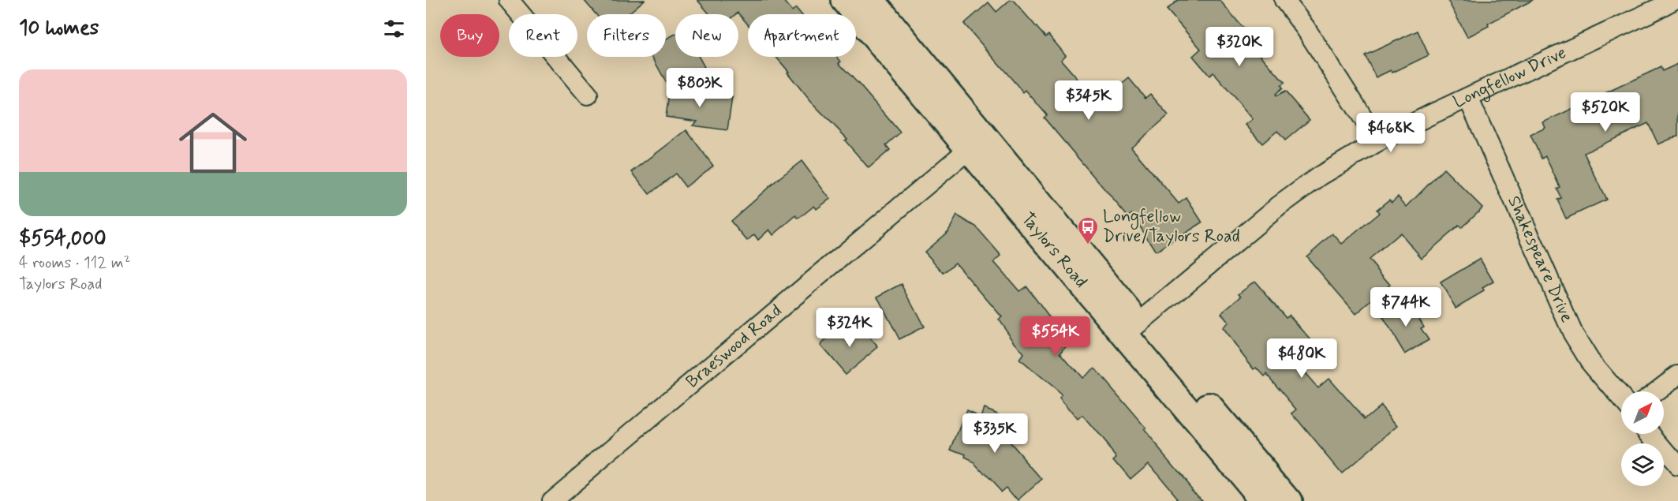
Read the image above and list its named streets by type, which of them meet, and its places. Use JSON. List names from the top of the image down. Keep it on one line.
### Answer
{"streets":{"main road":["Taylors Road"],"street":["Longfellow Drive","Shakespeare Drive","Braeswood Road"]},"crossings":[["Longfellow Drive","Taylors Road"],["Longfellow Drive","Shakespeare Drive"],["Taylors Road","Braeswood Road"]],"places":{"bus stop":["Longfellow Drive/Taylors Road"]},"north":"top right","page":{"heading":"10 homes","chip":["Buy","Rent","Filters","New","Apartment"],"price":["$320K","$803K","$345K","$520K","$468K","$744K","$324K","$554K","$480K","$335K"],"list":[{"name":"$554,000","note":"4 rooms · 112 m² · Taylors Road"}]}}
